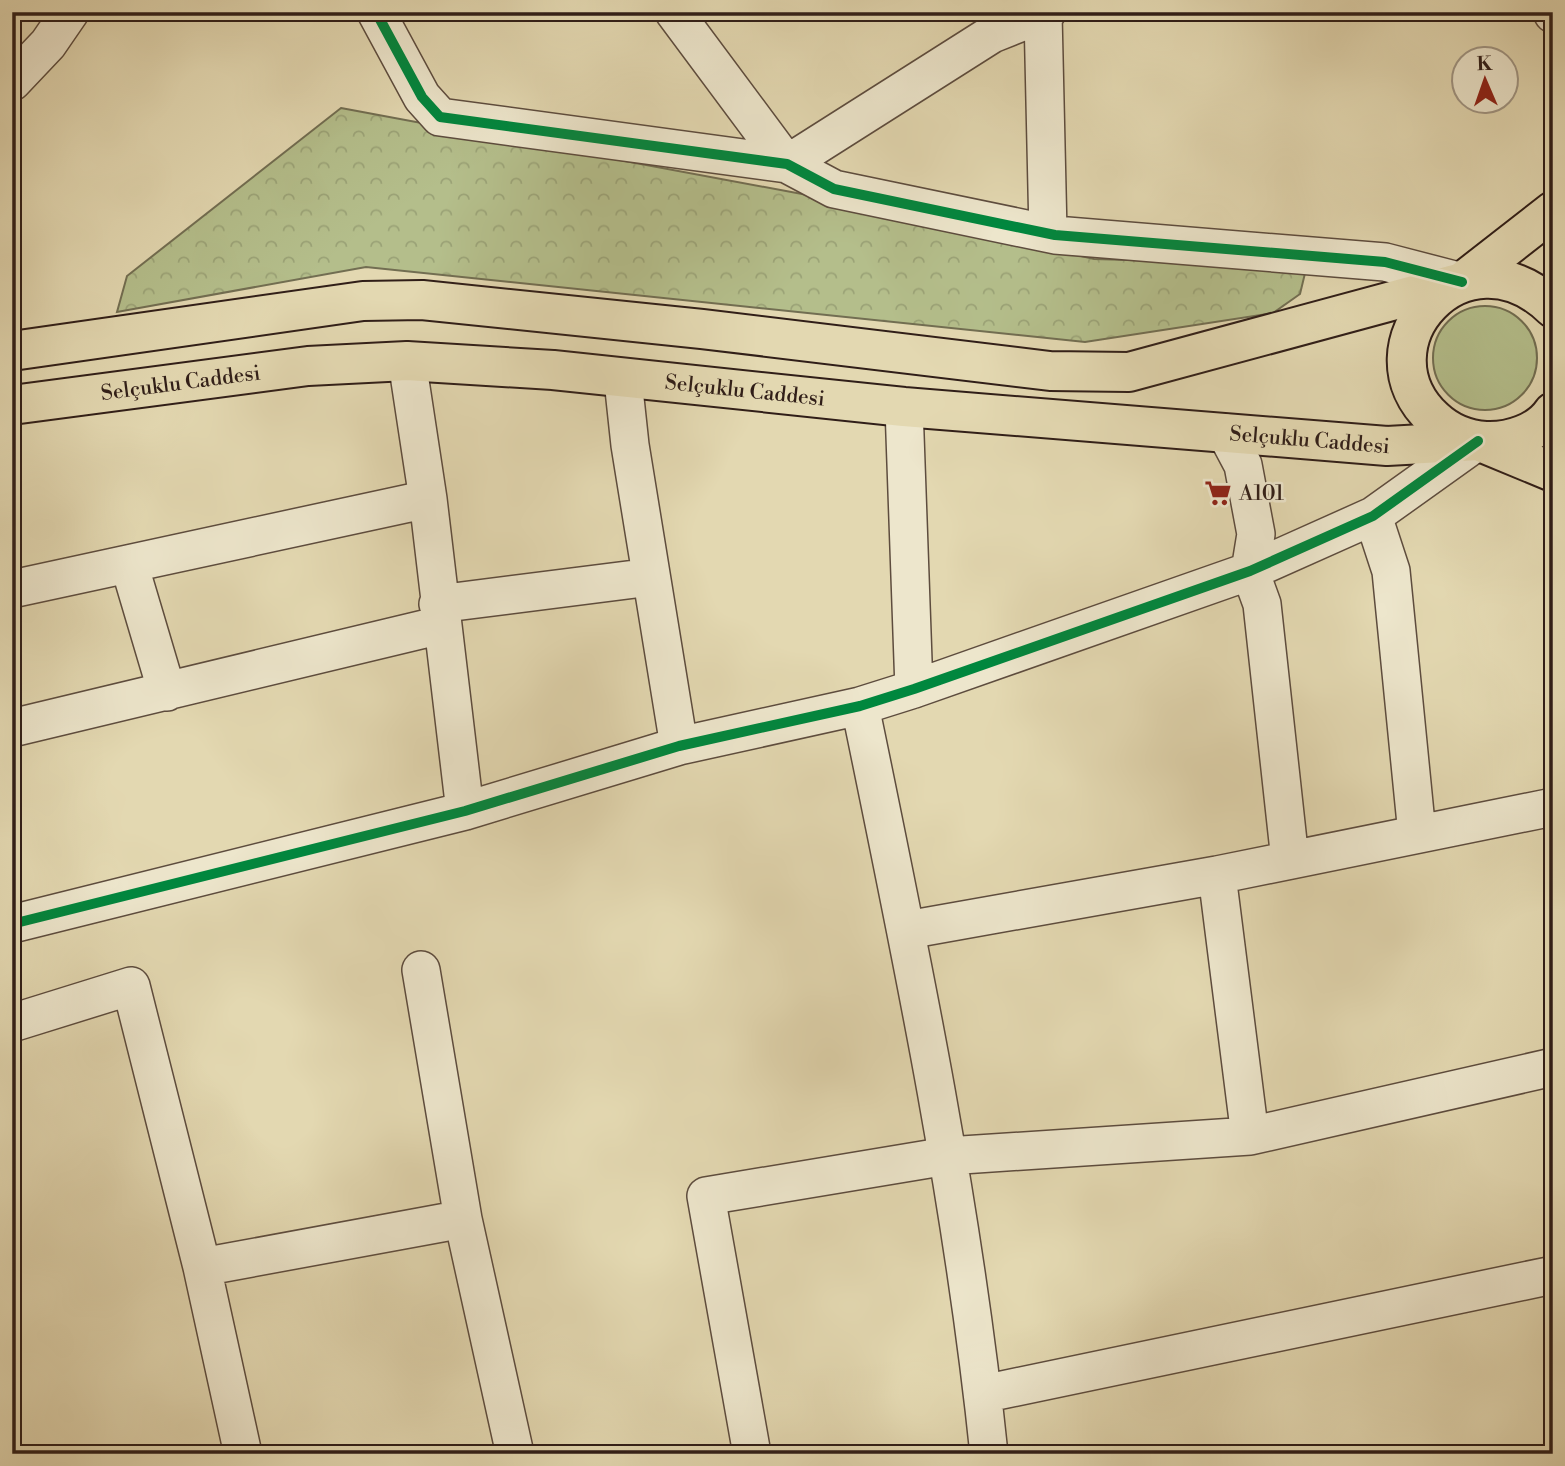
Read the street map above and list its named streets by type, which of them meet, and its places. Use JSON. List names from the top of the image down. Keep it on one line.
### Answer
{"streets":{"main road":["Selçuklu Caddesi"]},"places":{"supermarket":["A101"]},"north":"top"}
